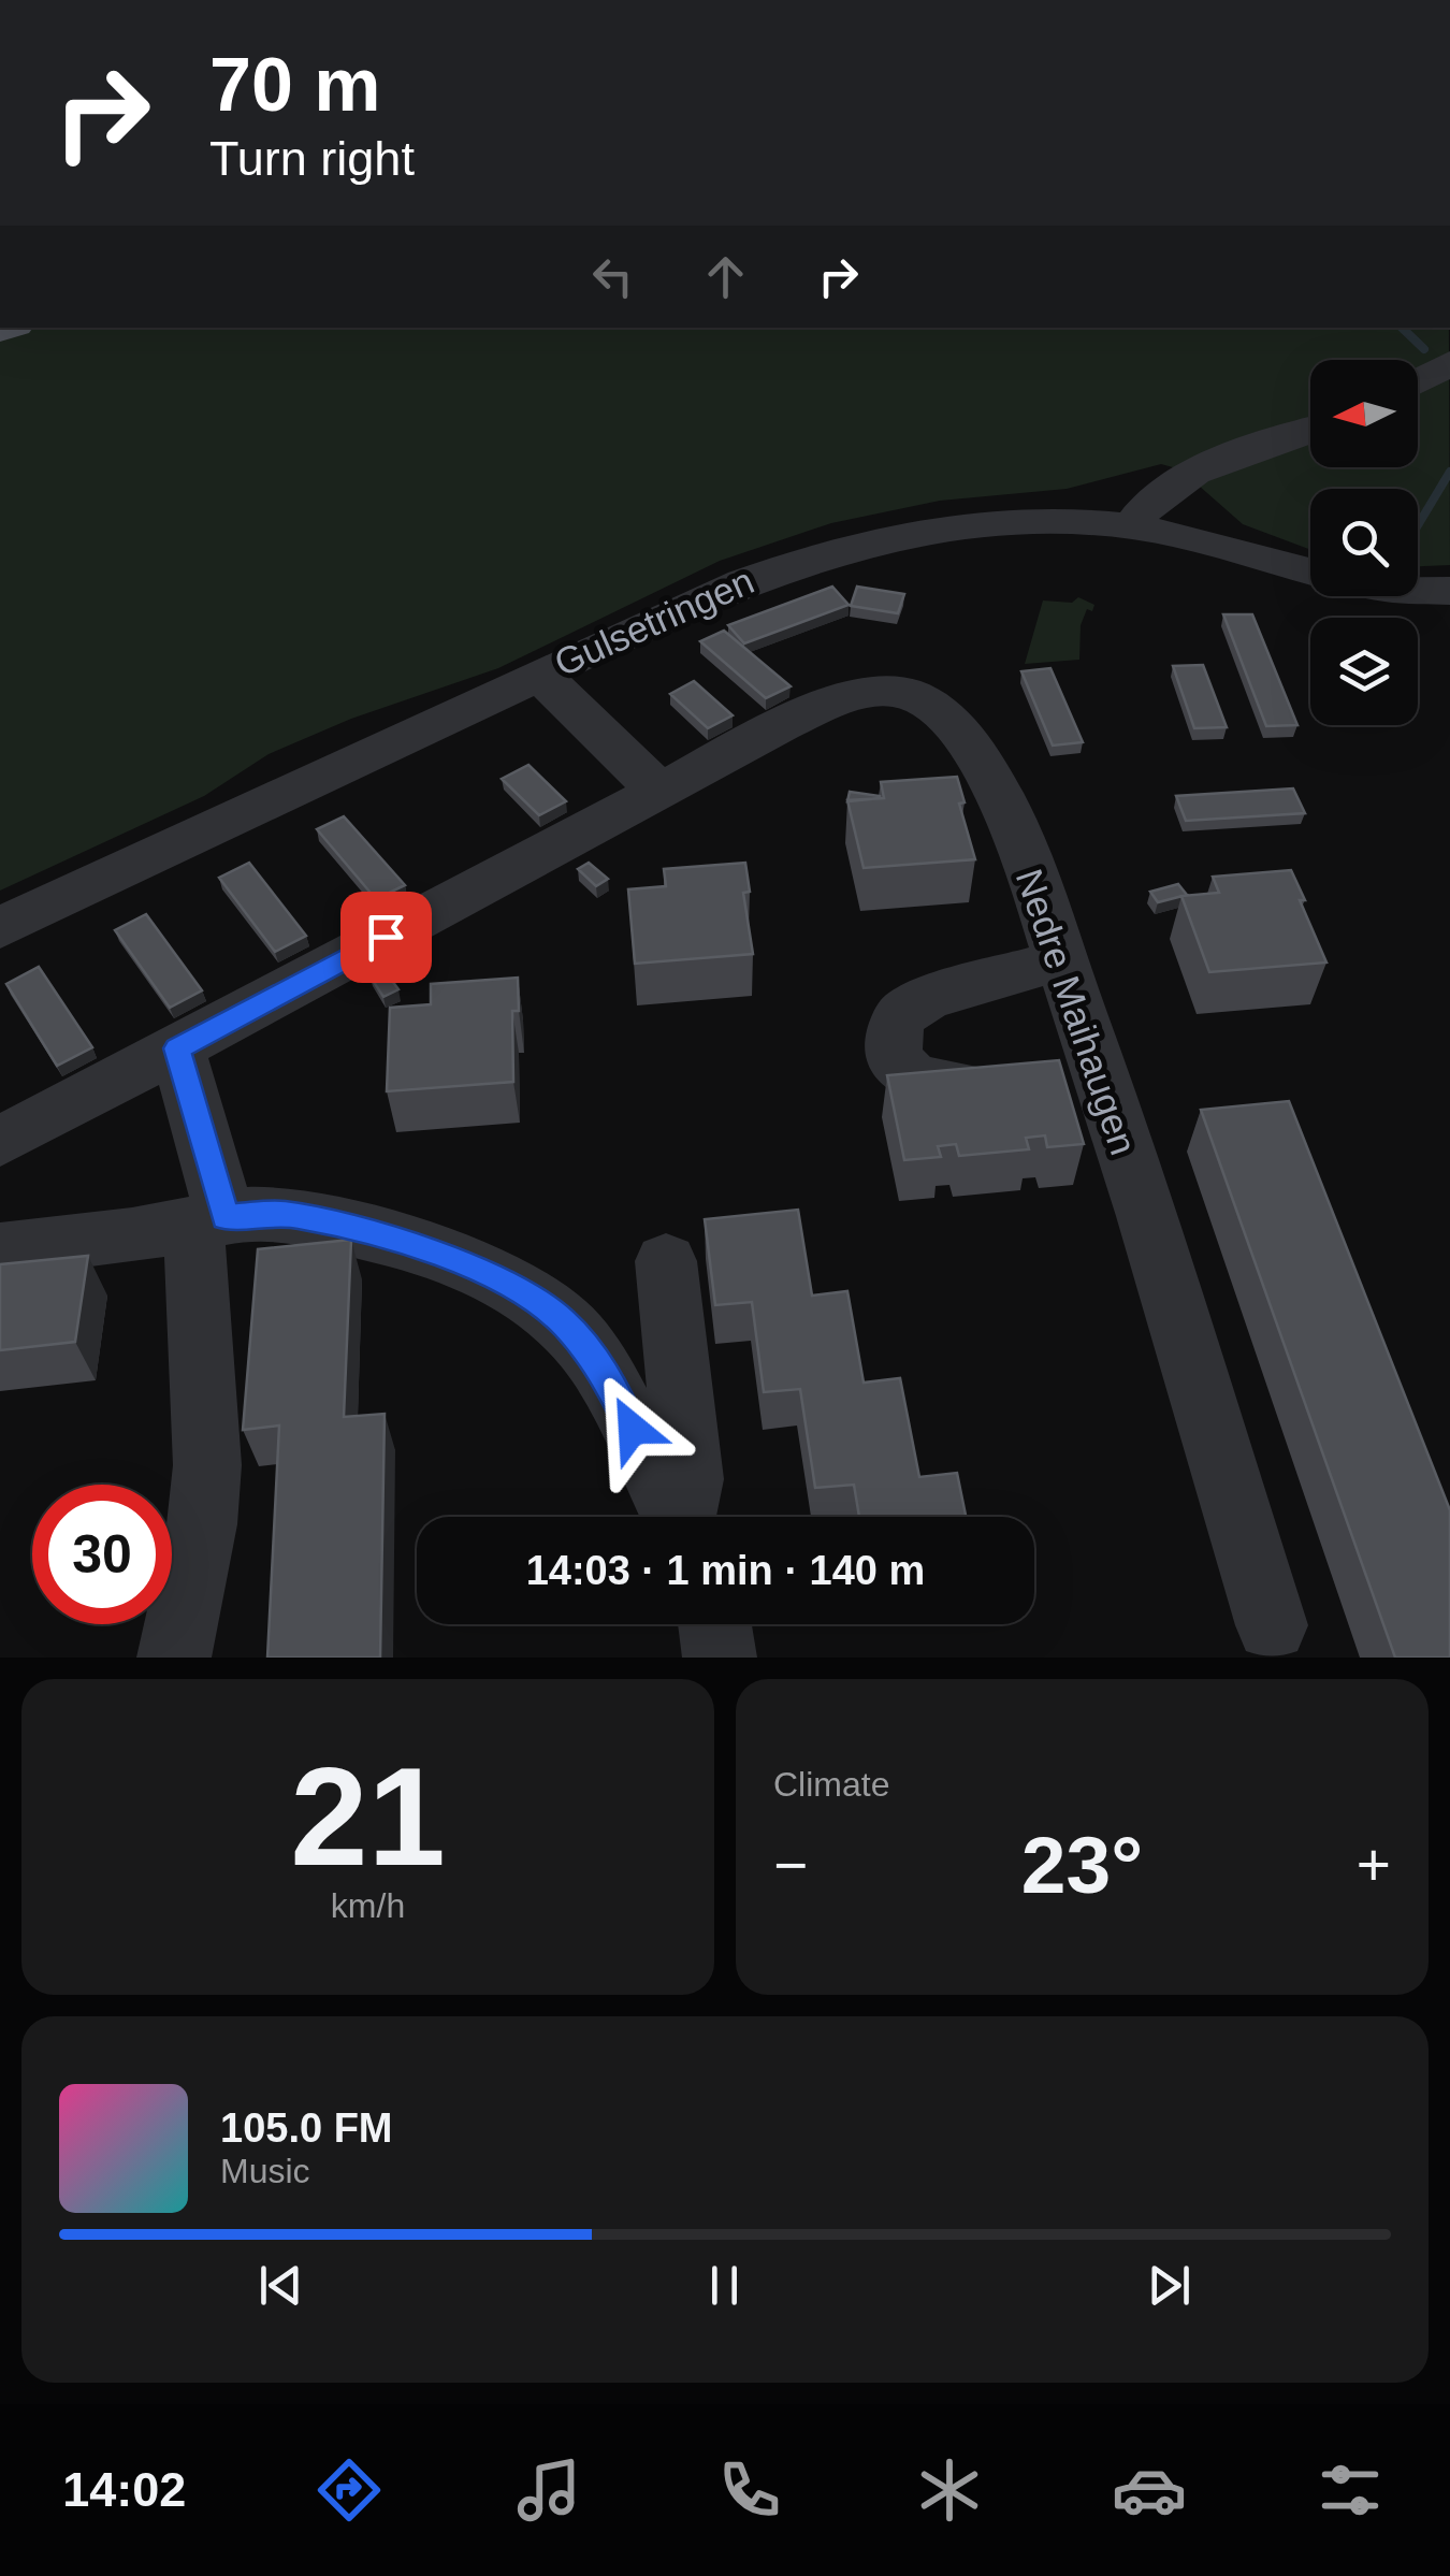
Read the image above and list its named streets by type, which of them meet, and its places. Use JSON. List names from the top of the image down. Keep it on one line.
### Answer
{"streets":{"street":["Gulsetringen","Nedre Maihaugen"]},"north":"left","page":{"turn":["70 m","Turn right"],"limit":"30","trip":"14:03 · 1 min · 140 m","tile":[["21","km/h"],"Climate"],"heat":["−","23°","+"],"song":["105.0 FM","Music"],"tabs":"14:02"}}
